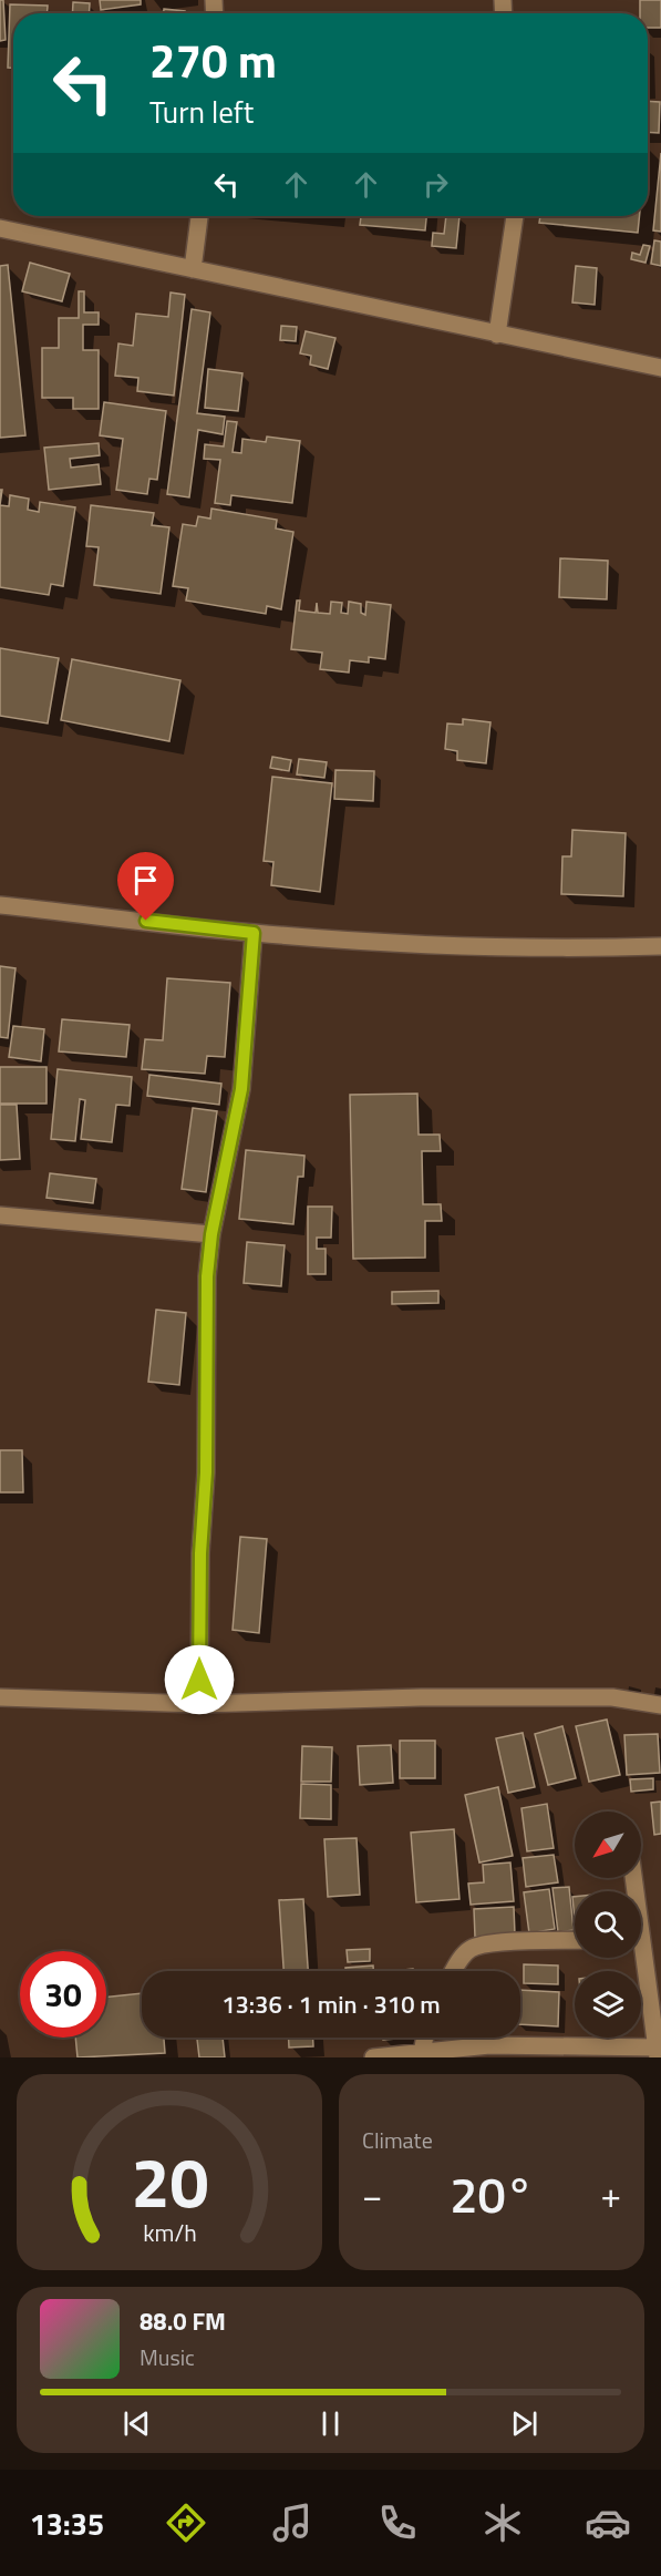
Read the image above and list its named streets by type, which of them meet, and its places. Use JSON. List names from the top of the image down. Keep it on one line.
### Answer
{"north":"bottom left","page":{"turn":["270 m","Turn left"],"limit":"30","trip":"13:36 · 1 min · 310 m","tile":"Climate","heat":["−","20°","+"],"song":["88.0 FM","Music"],"tabs":"13:35","gauge":["20","km/h"]}}
